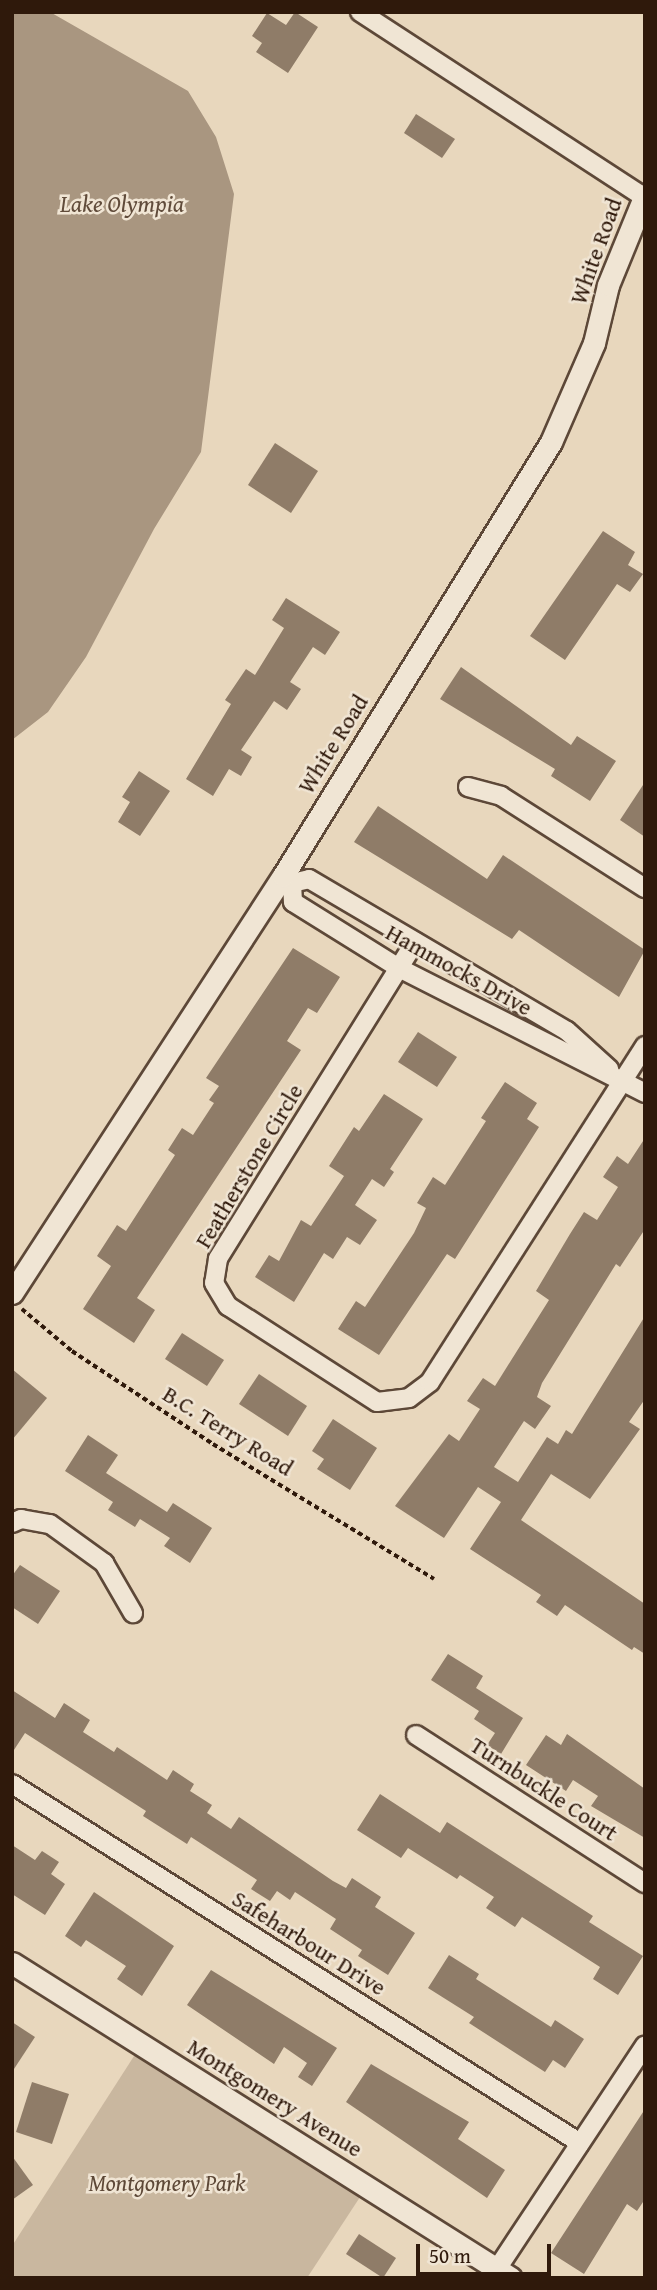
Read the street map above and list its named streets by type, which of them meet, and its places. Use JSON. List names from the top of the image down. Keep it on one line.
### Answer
{"streets":{"street":["White Road","Hammocks Drive","Featherstone Circle","Turnbuckle Court","Safeharbour Drive","Montgomery Avenue"],"path":["B.C. Terry Road"]},"crossings":[["White Road","Hammocks Drive"],["Hammocks Drive","Featherstone Circle"]],"water":["Lake Olympia"],"parks":["Montgomery Park"],"scale_bar":"50 m"}
